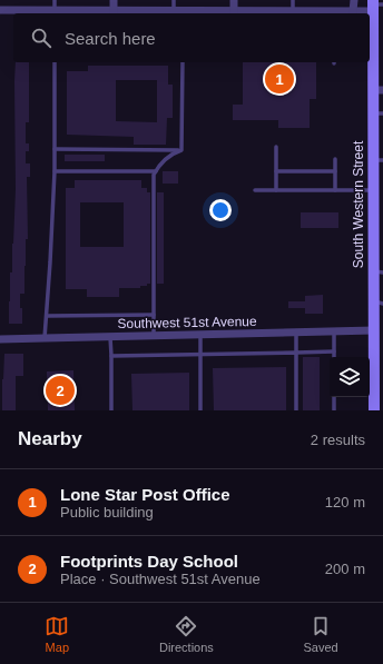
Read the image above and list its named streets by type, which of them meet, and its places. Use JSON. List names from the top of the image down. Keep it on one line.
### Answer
{"streets":{"main road":["South Western Street"],"street":["Southwest 51st Avenue"]},"crossings":[["South Western Street","Southwest 51st Avenue"]],"page":{"search":"Search here","pins":["1","2"],"heading":["Nearby","2 results"],"list":[{"mark":"1","name":"Lone Star Post Office","note":"Public building","value":"120 m"},{"mark":"2","name":"Footprints Day School","note":"Place · Southwest 51st Avenue","value":"200 m"}],"nav":["Map","Directions","Saved"]}}
